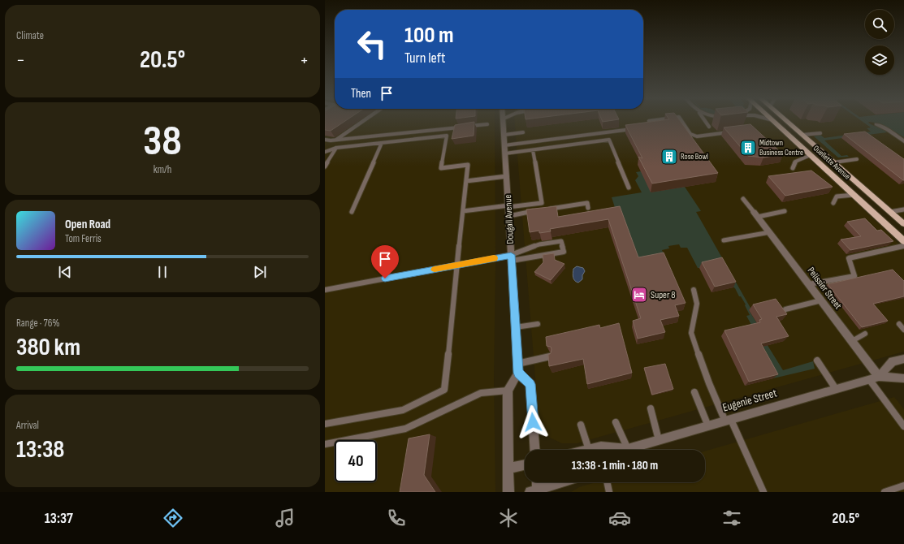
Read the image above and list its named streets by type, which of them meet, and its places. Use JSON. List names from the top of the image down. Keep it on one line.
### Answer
{"streets":{"main road":["Ouellette Avenue"],"street":["Dougall Avenue","Pelissier Street","Eugenie Street"]},"crossings":[["Pelissier Street","Eugenie Street"]],"places":{"building":["Midtown Business Centre","Rose Bowl"],"hotel":["Super 8"]},"page":{"tile":["Climate",["38","km/h"],["Range · 76%","380 km"],["Arrival","13:38"]],"turn":["100 m","Turn left"],"heat":["−","20.5°","+"],"then":"Then","song":["Open Road","Tom Ferris"],"limit":"40","trip":"13:38 · 1 min · 180 m","tabs":["13:37","20.5°"]}}
